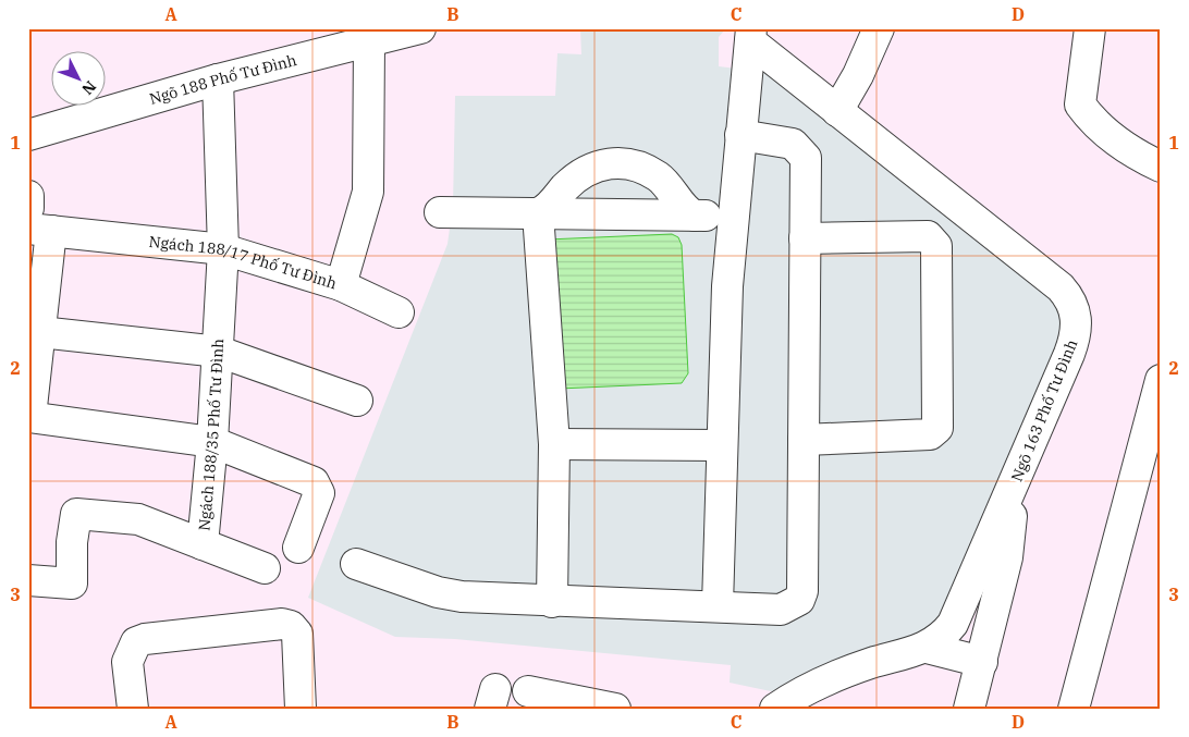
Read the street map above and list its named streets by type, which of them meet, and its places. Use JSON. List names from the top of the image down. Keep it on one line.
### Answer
{"streets":{"street":["Ngõ 188 Phố Tư Đình","Ngách 188/17 Phố Tư Đình","Ngõ 163 Phố Tư Đình","Ngách 188/35 Phố Tư Đình"]},"crossings":[["Ngõ 188 Phố Tư Đình","Ngách 188/17 Phố Tư Đình"],["Ngõ 188 Phố Tư Đình","Ngách 188/35 Phố Tư Đình"],["Ngách 188/17 Phố Tư Đình","Ngách 188/35 Phố Tư Đình"]],"north":"bottom right","grid":{"columns":["A","B","C","D"],"rows":["1","2","3"]}}
